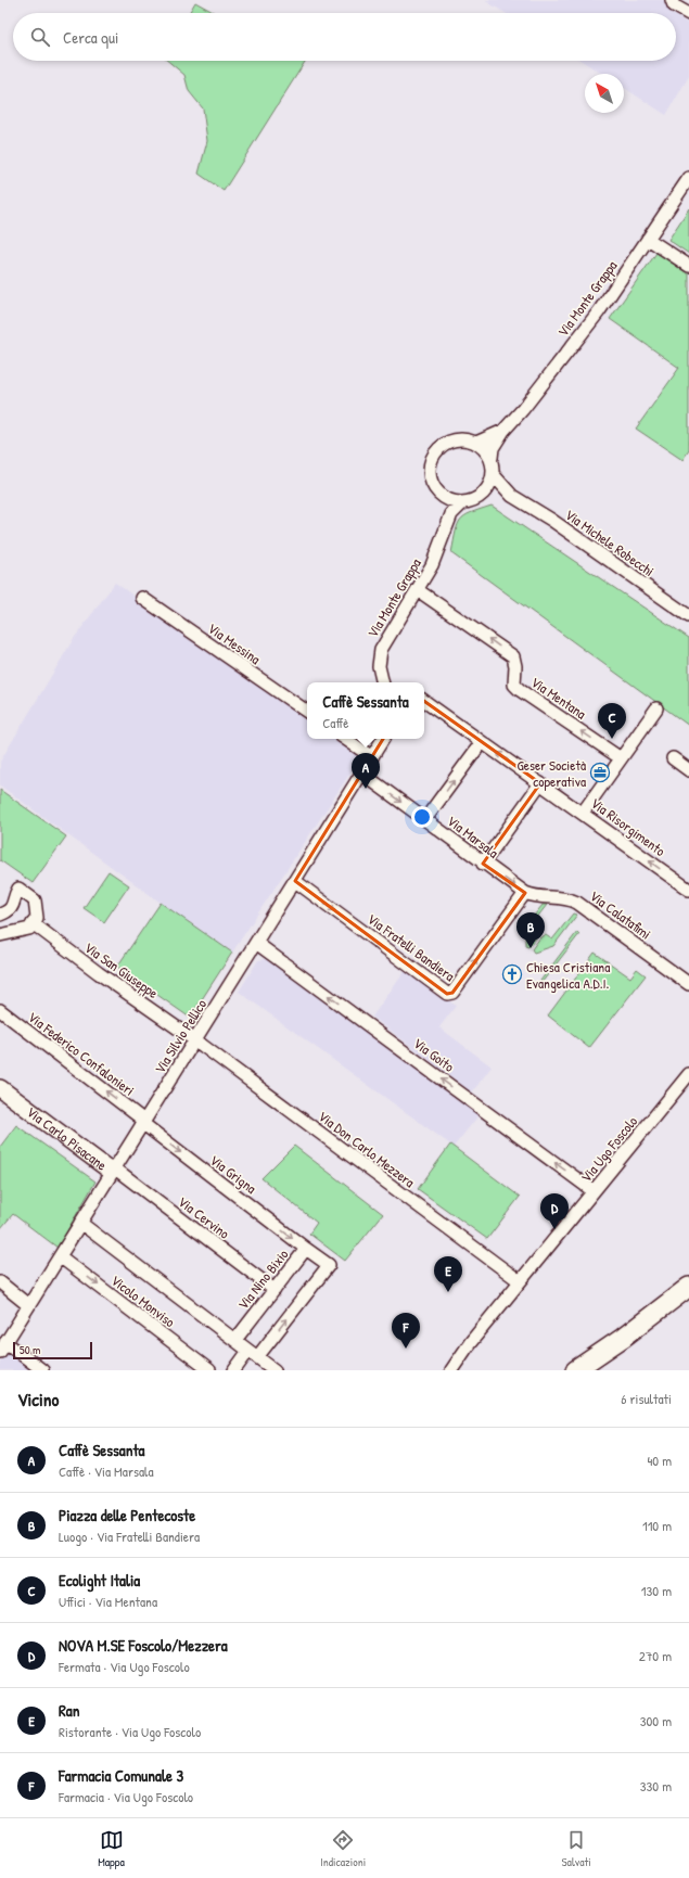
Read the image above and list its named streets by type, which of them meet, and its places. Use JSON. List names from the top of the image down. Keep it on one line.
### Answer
{"streets":{"street":["Via Monte Grappa","Via Michele Robecchi","Via Messina","Via Mentana","Via Risorgimento","Via Marsala","Via Calatafimi","Via Fratelli Bandiera","Via San Giuseppe","Via Silvio Pellico","Via Federico Confalonieri","Via Goito","Via Carlo Pisacane","Via Don Carlo Mezzera","Via Ugo Foscolo","Via Grigna","Via Cervino","Via Nino Bixio","Vicolo Monviso"]},"crossings":[["Via Monte Grappa","Via Michele Robecchi"],["Via Monte Grappa","Via Mentana"],["Via Marsala","Via Calatafimi"],["Via Marsala","Via Fratelli Bandiera"],["Via Marsala","Via Silvio Pellico"],["Via Calatafimi","Via Fratelli Bandiera"],["Via Fratelli Bandiera","Via Silvio Pellico"],["Via San Giuseppe","Via Silvio Pellico"],["Via San Giuseppe","Via Don Carlo Mezzera"],["Via Silvio Pellico","Via Federico Confalonieri"],["Via Silvio Pellico","Via Goito"],["Via Silvio Pellico","Via Carlo Pisacane"],["Via Silvio Pellico","Via Don Carlo Mezzera"],["Via Silvio Pellico","Via Grigna"],["Via Silvio Pellico","Via Cervino"],["Via Silvio Pellico","Vicolo Monviso"],["Via Federico Confalonieri","Via Grigna"],["Via Goito","Via Ugo Foscolo"],["Via Carlo Pisacane","Via Cervino"],["Via Don Carlo Mezzera","Via Ugo Foscolo"],["Via Grigna","Via Nino Bixio"],["Via Cervino","Via Nino Bixio"]],"one_way":["Via Mentana","Via Risorgimento","Via Marsala","Via Federico Confalonieri","Via Goito","Via Grigna","Via Nino Bixio"],"places":{"office":["Geser Società coperativa"],"church":["Chiesa Cristiana Evangelica A.D.I."]},"scale_bar":"50 m","north":"top left","page":{"search":"Cerca qui","popup":["Caffè Sessanta","Caffè"],"pins":["C","A","B","D","E","F"],"scale":"50 m","heading":["Vicino","6 risultati"],"list":[{"mark":"A","name":"Caffè Sessanta","note":"Caffè · Via Marsala","value":"40 m"},{"mark":"B","name":"Piazza delle Pentecoste","note":"Luogo · Via Fratelli Bandiera","value":"110 m"},{"mark":"C","name":"Ecolight Italia","note":"Uffici · Via Mentana","value":"130 m"},{"mark":"D","name":"NOVA M.SE Foscolo/Mezzera","note":"Fermata · Via Ugo Foscolo","value":"270 m"},{"mark":"E","name":"Ran","note":"Ristorante · Via Ugo Foscolo","value":"300 m"},{"mark":"F","name":"Farmacia Comunale 3","note":"Farmacia · Via Ugo Foscolo","value":"330 m"}],"nav":["Mappa","Indicazioni","Salvati"]}}
